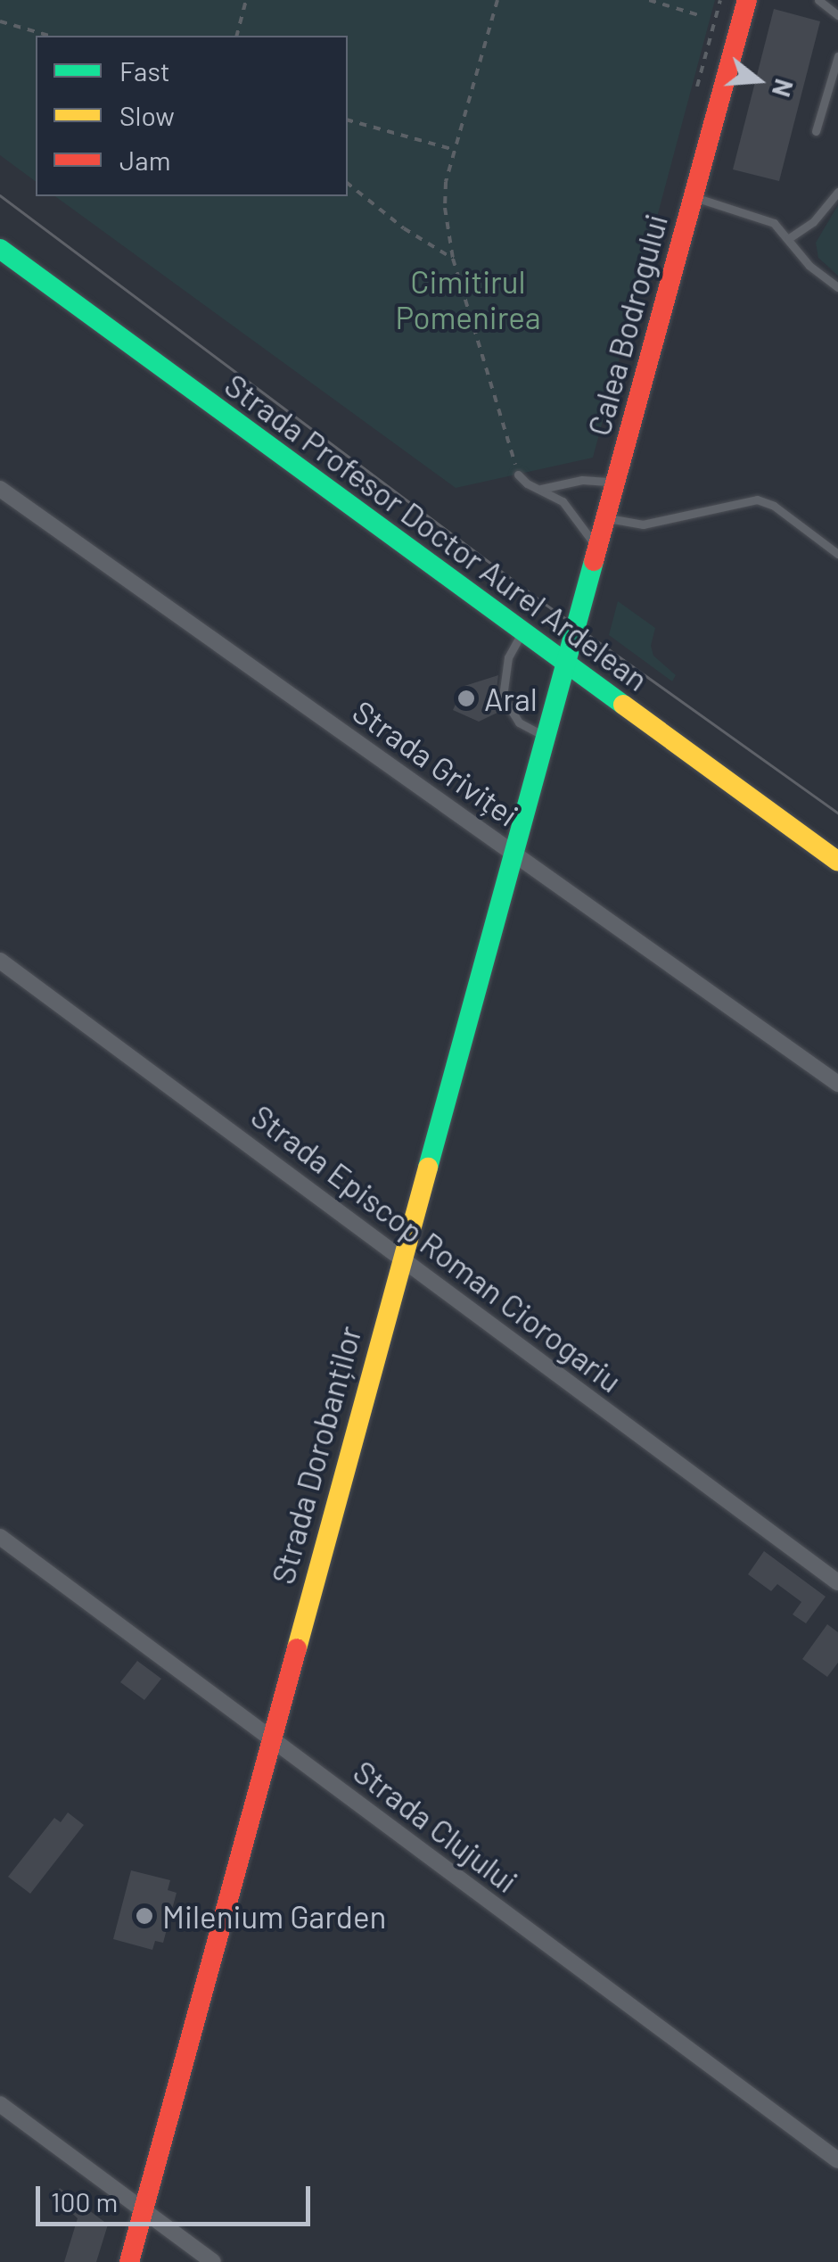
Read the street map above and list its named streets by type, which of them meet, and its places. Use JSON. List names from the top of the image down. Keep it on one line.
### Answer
{"streets":{"main road":["Calea Bodrogului","Strada Profesor Doctor Aurel Ardelean","Strada Dorobanților"],"street":["Strada Griviței","Strada Episcop Roman Ciorogariu","Strada Clujului"]},"crossings":[["Calea Bodrogului","Strada Profesor Doctor Aurel Ardelean"],["Calea Bodrogului","Strada Dorobanților"],["Strada Profesor Doctor Aurel Ardelean","Strada Dorobanților"],["Strada Griviței","Strada Dorobanților"],["Strada Episcop Roman Ciorogariu","Strada Dorobanților"],["Strada Dorobanților","Strada Clujului"]],"parks":["Cimitirul Pomenirea"],"places":["Aral","Milenium Garden"],"legend":["Fast","Slow","Jam"],"scale_bar":"100 m","north":"right"}
